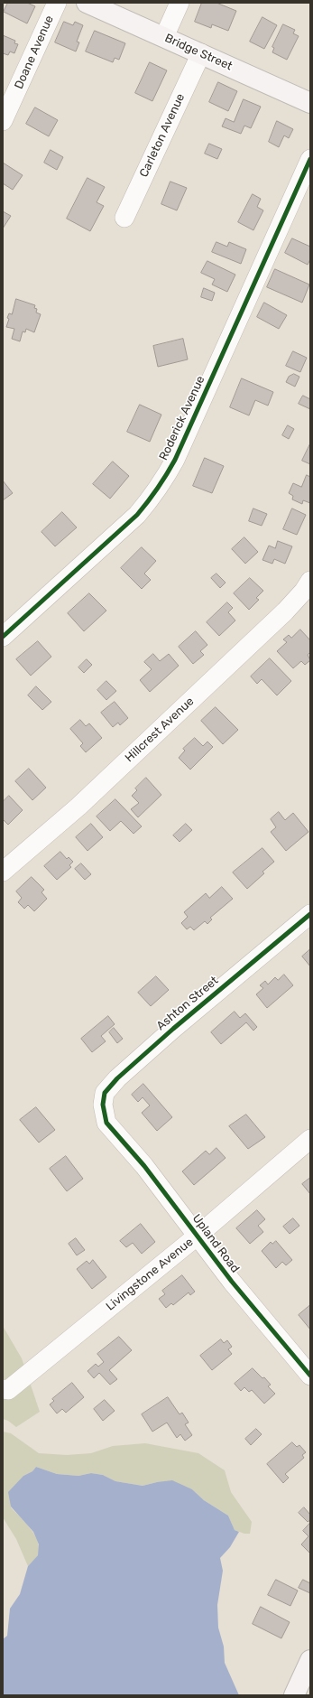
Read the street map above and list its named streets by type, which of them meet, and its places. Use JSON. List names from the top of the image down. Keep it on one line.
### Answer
{"streets":{"main road":["Bridge Street"],"street":["Doane Avenue","Carleton Avenue","Roderick Avenue","Hillcrest Avenue","Ashton Street","Upland Road","Livingstone Avenue"]},"crossings":[["Bridge Street","Carleton Avenue"],["Ashton Street","Upland Road"],["Upland Road","Livingstone Avenue"]]}
